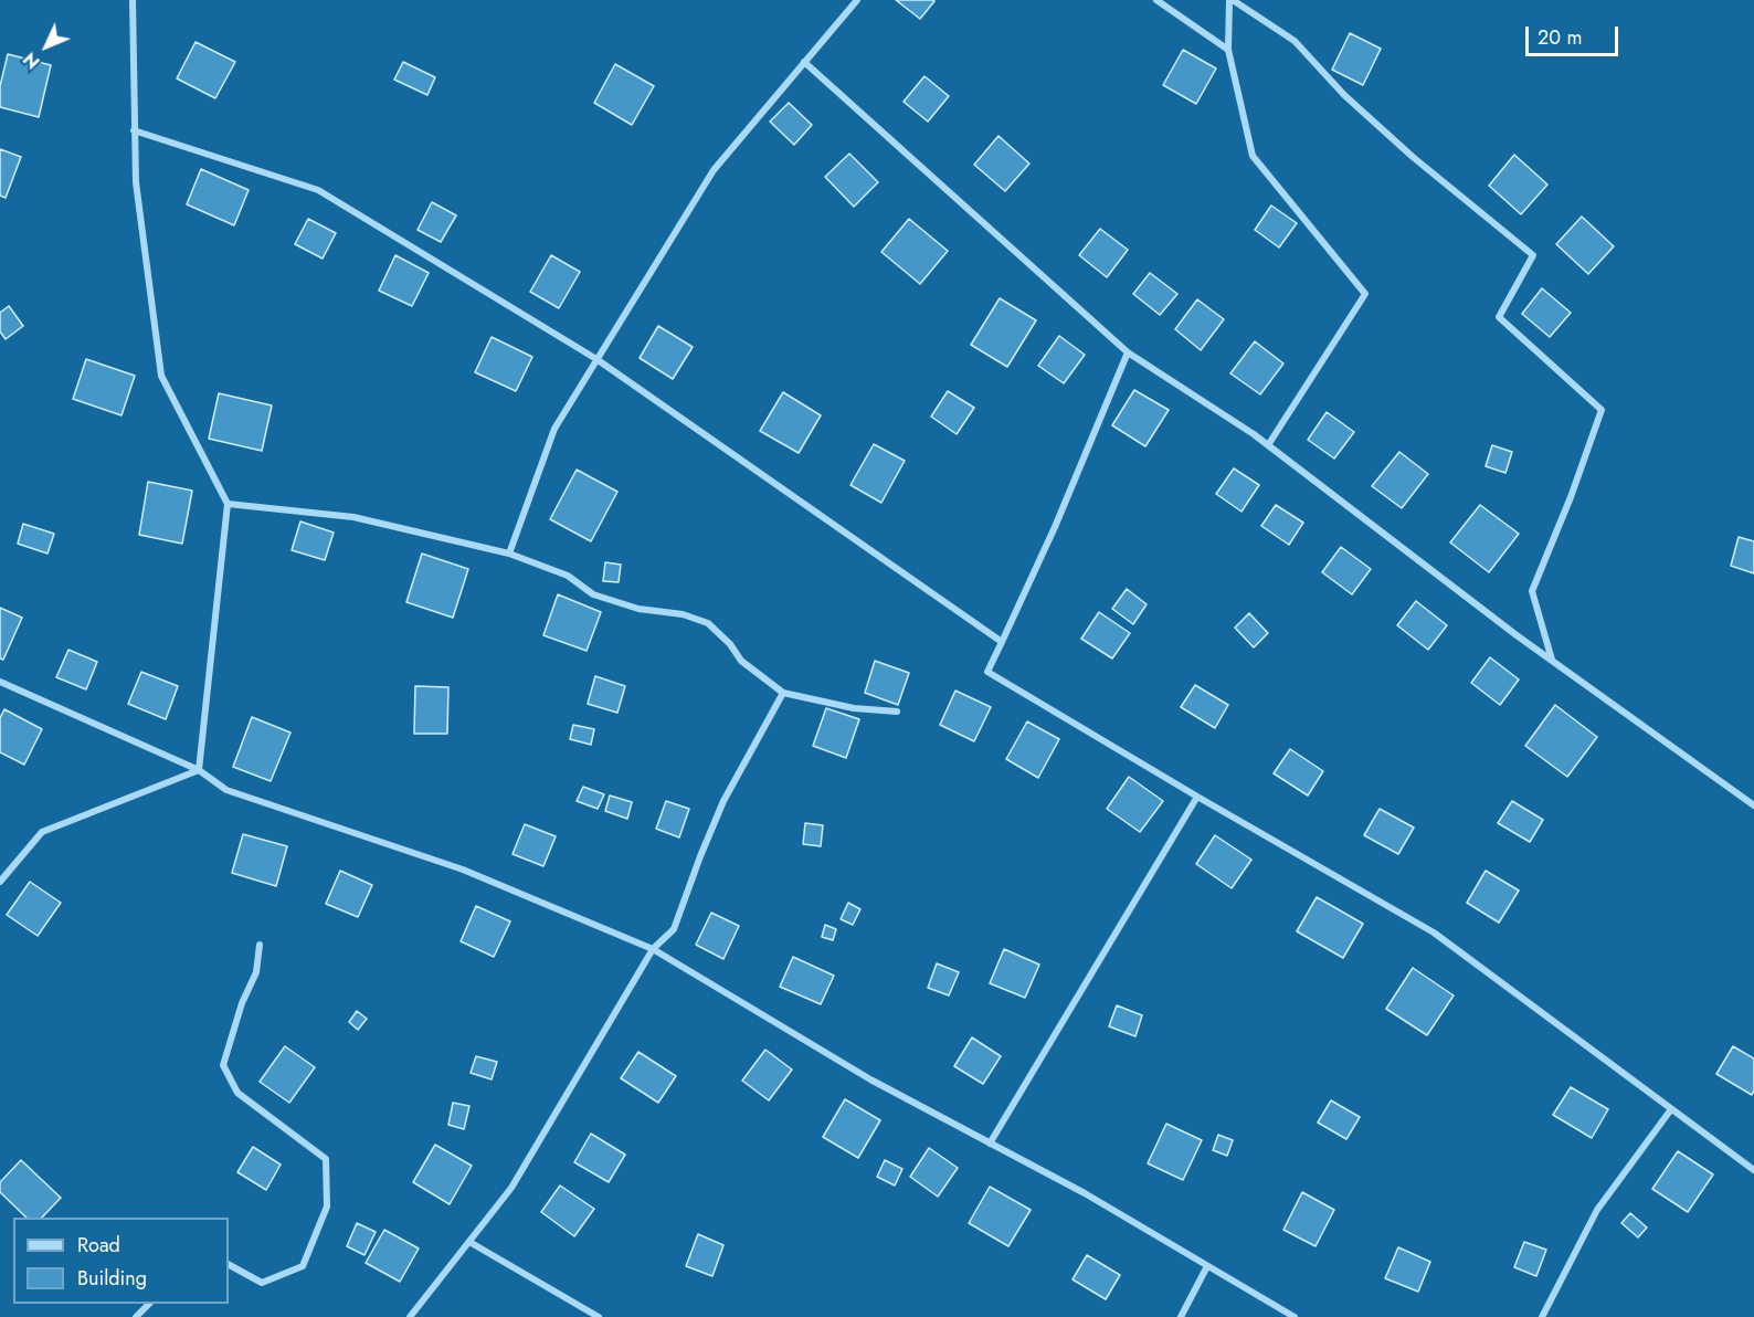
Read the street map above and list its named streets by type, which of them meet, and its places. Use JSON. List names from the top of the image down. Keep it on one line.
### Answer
{"legend":["Road","Building"],"scale_bar":"20 m","north":"bottom left"}
